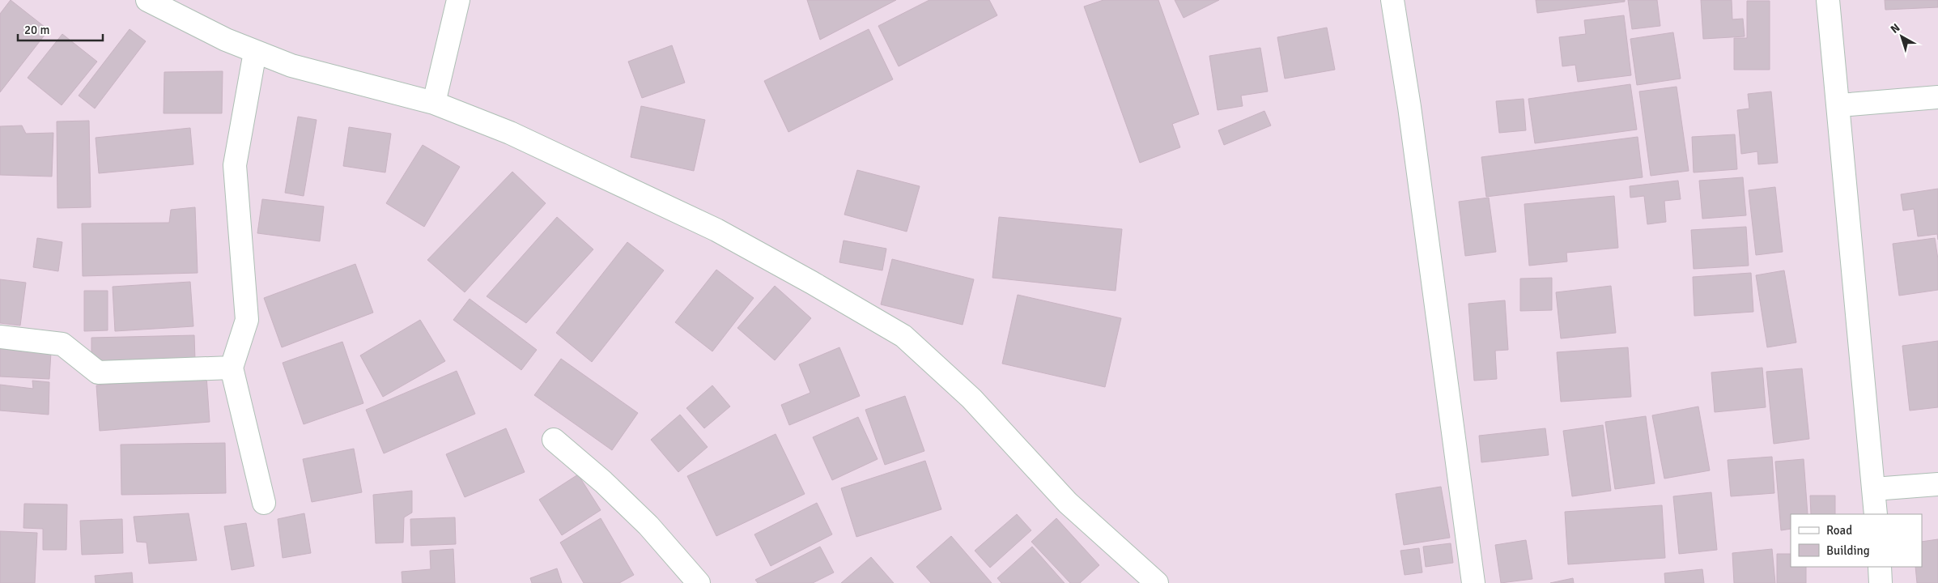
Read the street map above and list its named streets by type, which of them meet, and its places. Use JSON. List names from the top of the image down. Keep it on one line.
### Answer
{"legend":["Road","Building"],"scale_bar":"20 m","north":"top left"}
